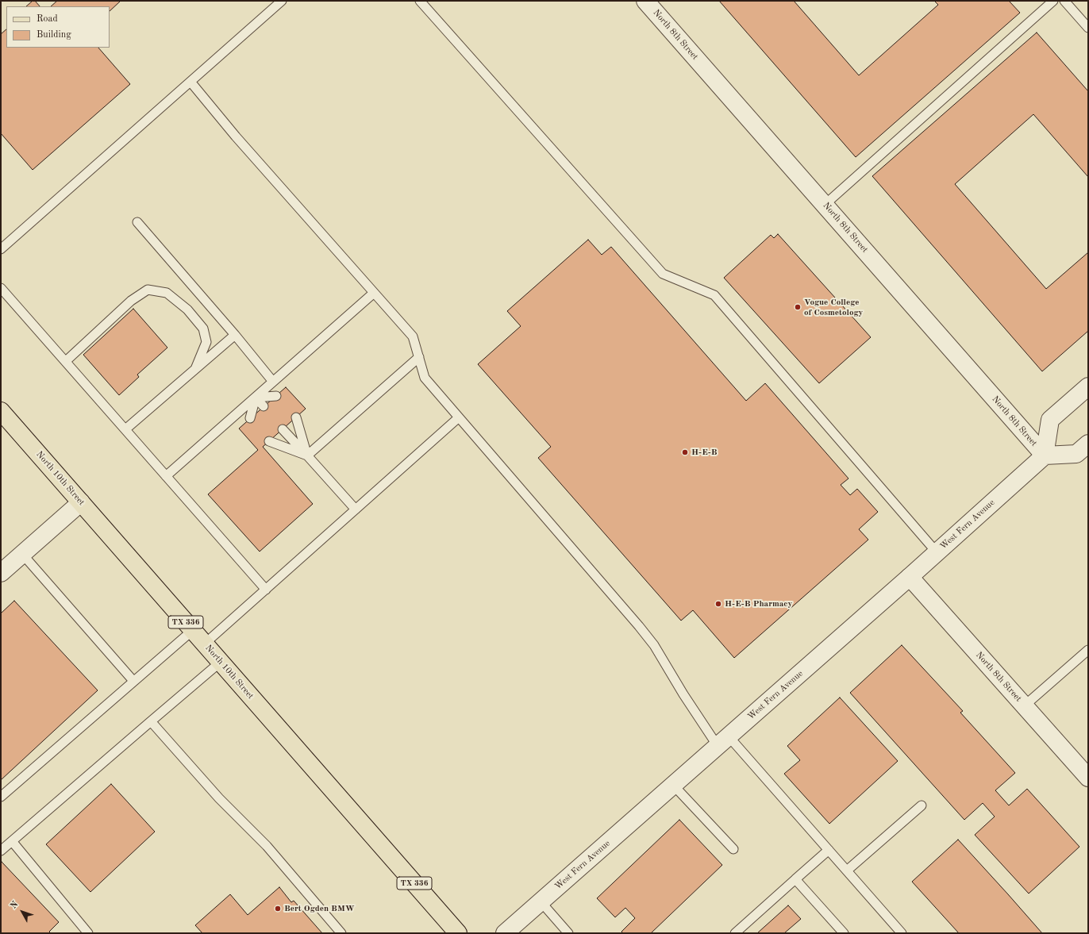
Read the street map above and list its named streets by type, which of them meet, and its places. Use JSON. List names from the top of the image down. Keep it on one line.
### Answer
{"streets":{"main road":["North 10th Street","TX 336"],"street":["North 8th Street","West Fern Avenue"]},"crossings":[["North 8th Street","West Fern Avenue"]],"places":["Vogue College of Cosmetology","H-E-B","H-E-B Pharmacy","Bert Ogden BMW"],"legend":["Road","Building"],"north":"top left"}
